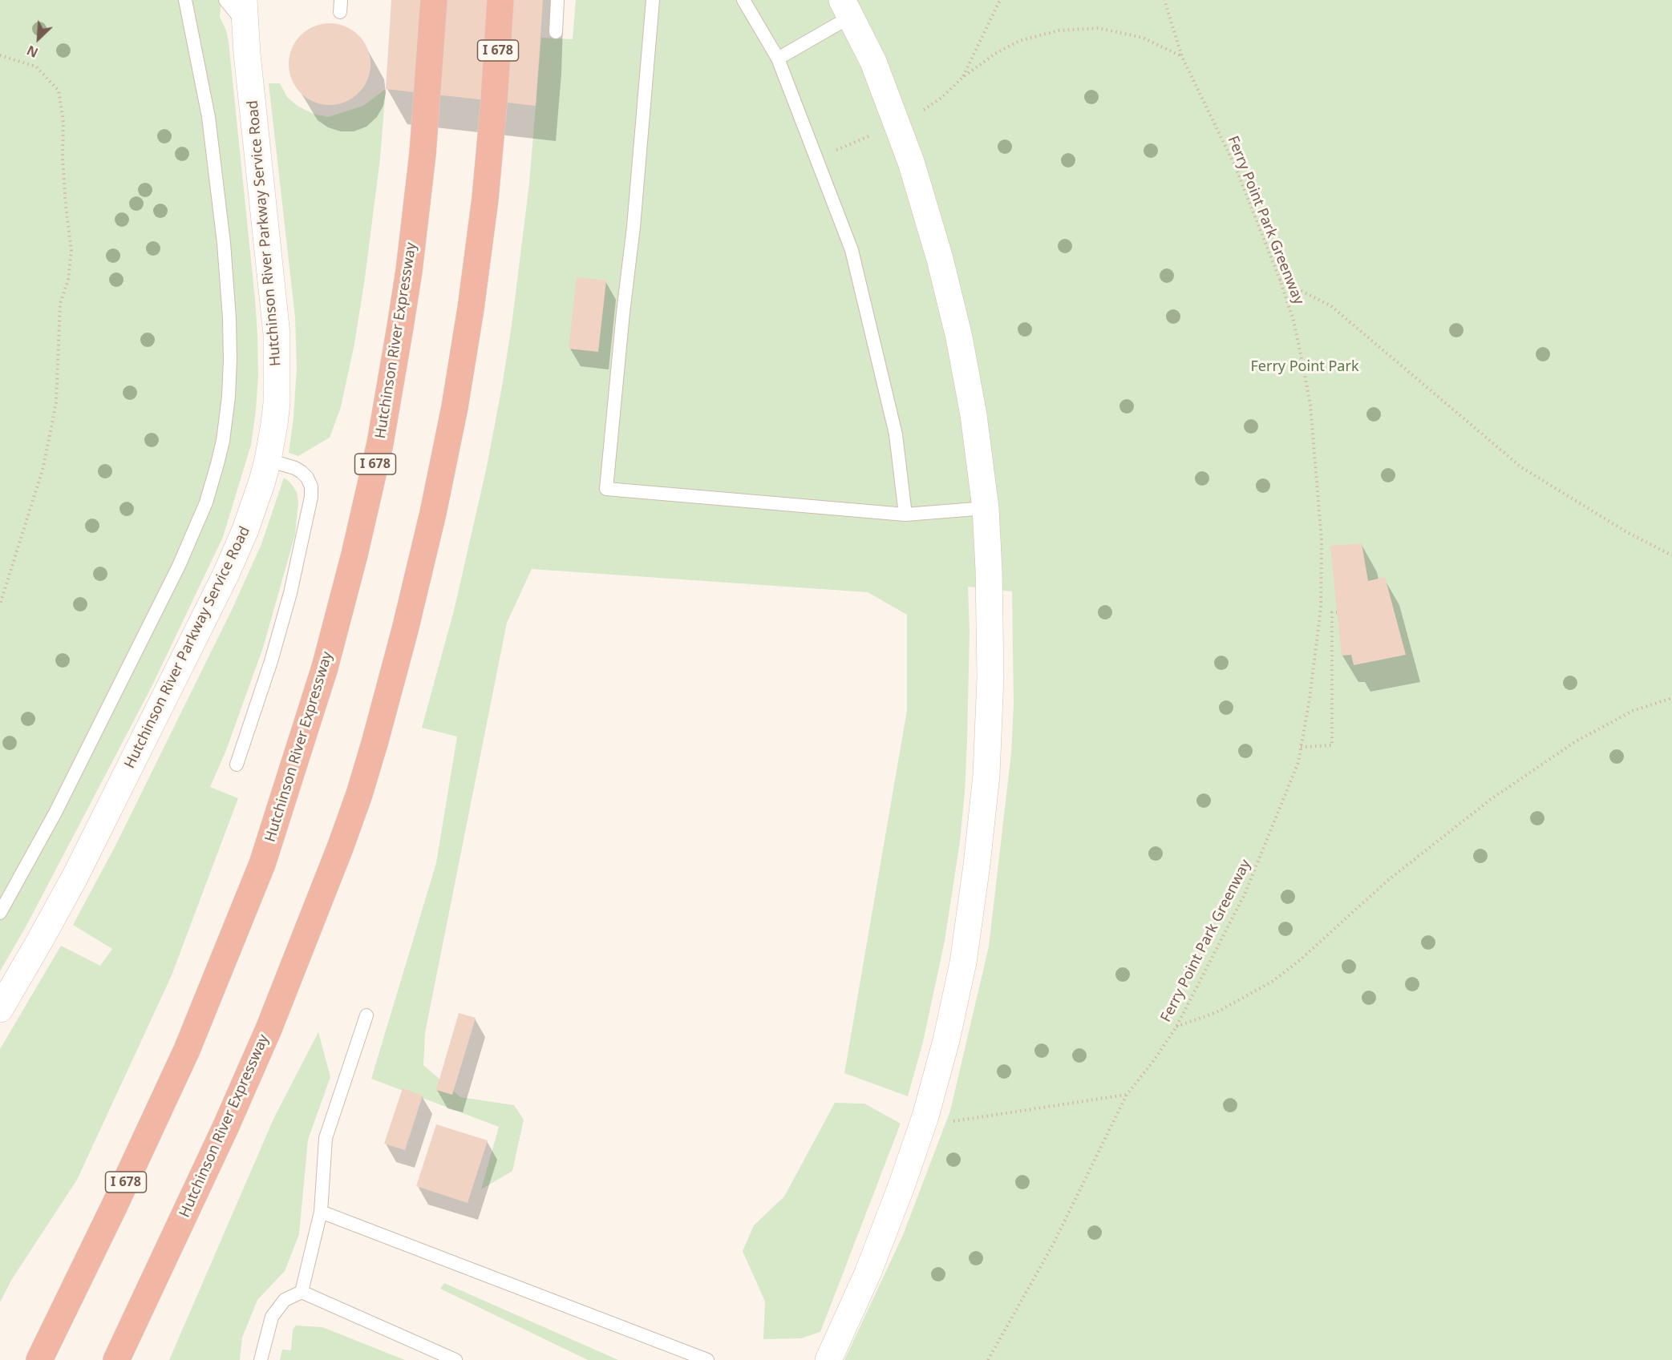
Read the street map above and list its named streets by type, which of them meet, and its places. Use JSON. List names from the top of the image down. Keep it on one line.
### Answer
{"streets":{"highway":["I 678","Hutchinson River Expressway"],"street":["Hutchinson River Parkway Service Road"],"path":["Ferry Point Park Greenway"]},"parks":["Ferry Point Park"],"north":"bottom left"}
